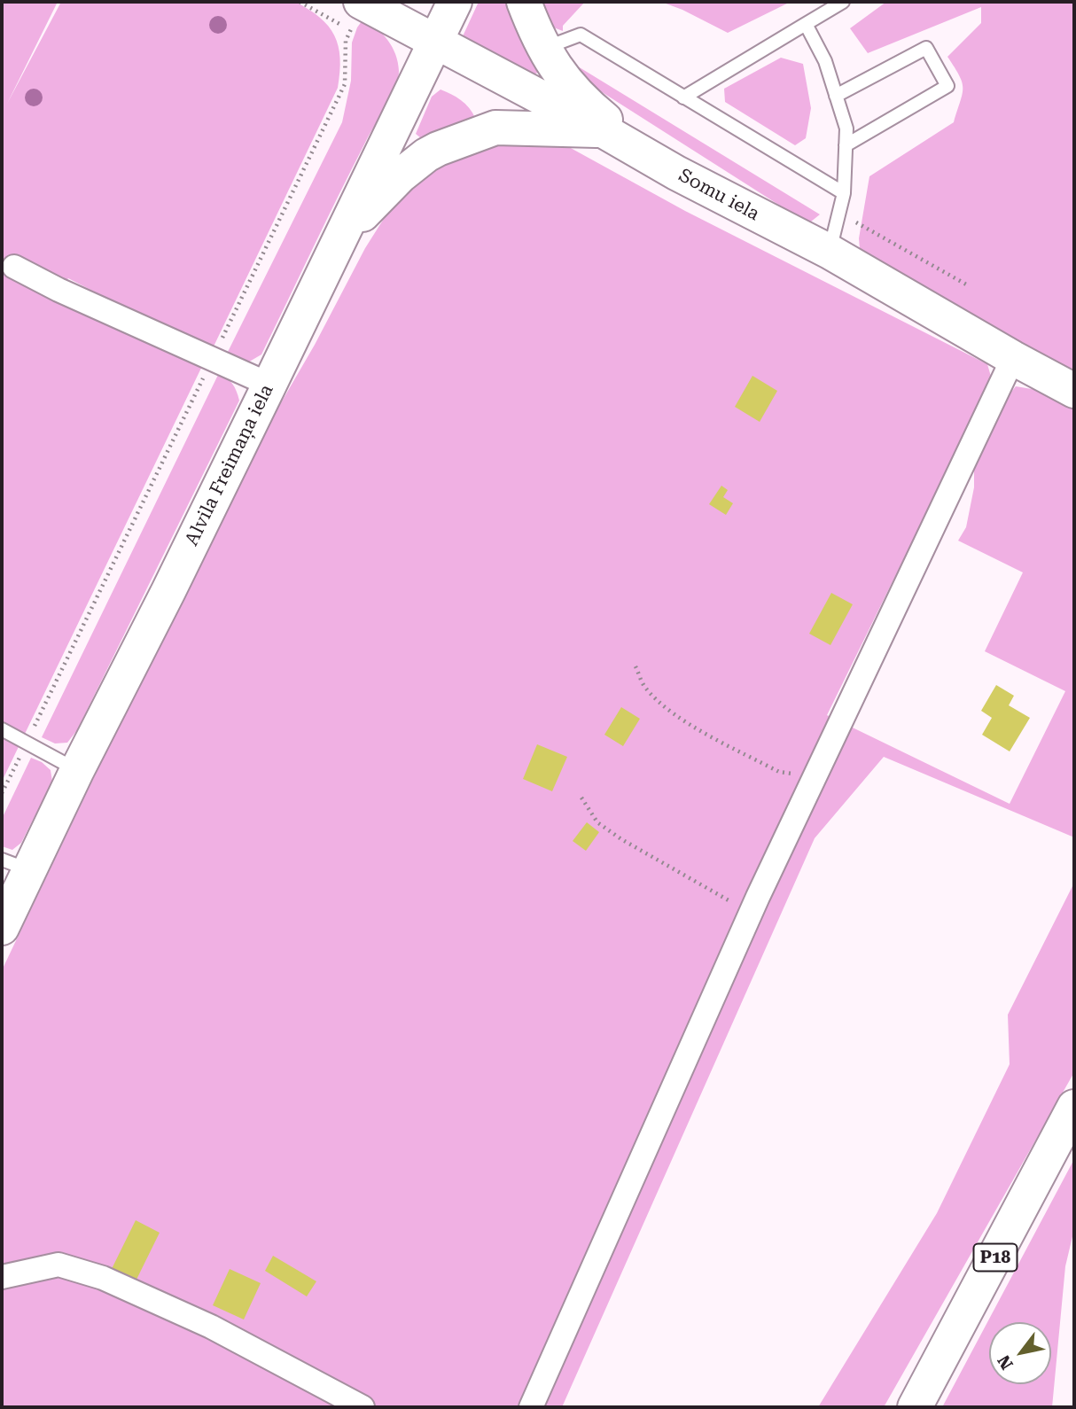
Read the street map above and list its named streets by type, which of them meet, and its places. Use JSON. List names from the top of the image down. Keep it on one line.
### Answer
{"streets":{"main road":["Somu iela","Alvila Freimaņa iela","P18"]},"crossings":[["Somu iela","Alvila Freimaņa iela"]],"north":"bottom left"}
